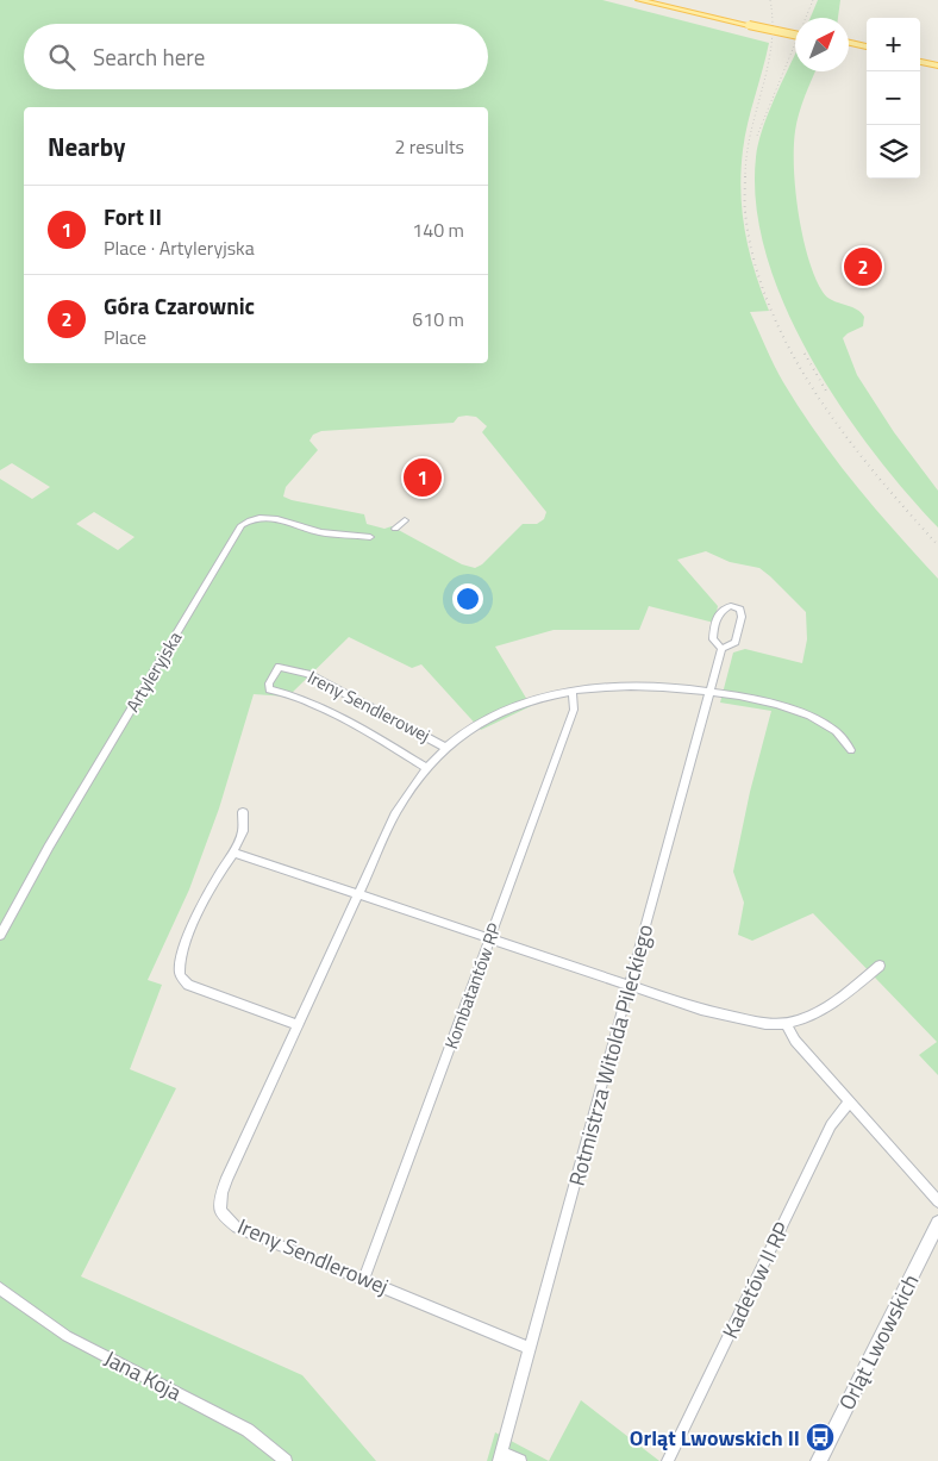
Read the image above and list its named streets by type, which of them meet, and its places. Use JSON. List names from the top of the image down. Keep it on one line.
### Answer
{"streets":{"street":["Artyleryjska","Ireny Sendlerowej","Kombatantów RP","Rotmistrza Witolda Pileckiego","Kadetów II RP","Orląt Lwowskich","Jana Koja"]},"crossings":[["Ireny Sendlerowej","Kombatantów RP"],["Ireny Sendlerowej","Rotmistrza Witolda Pileckiego"]],"places":{"bus stop":["Orląt Lwowskich II"]},"north":"top right","page":{"map_buttons":["+","−"],"search":"Search here","heading":["Nearby","2 results"],"list":[{"mark":"1","name":"Fort II","note":"Place · Artyleryjska","value":"140 m"},{"mark":"2","name":"Góra Czarownic","note":"Place","value":"610 m"}],"pins":["2","1"]}}
